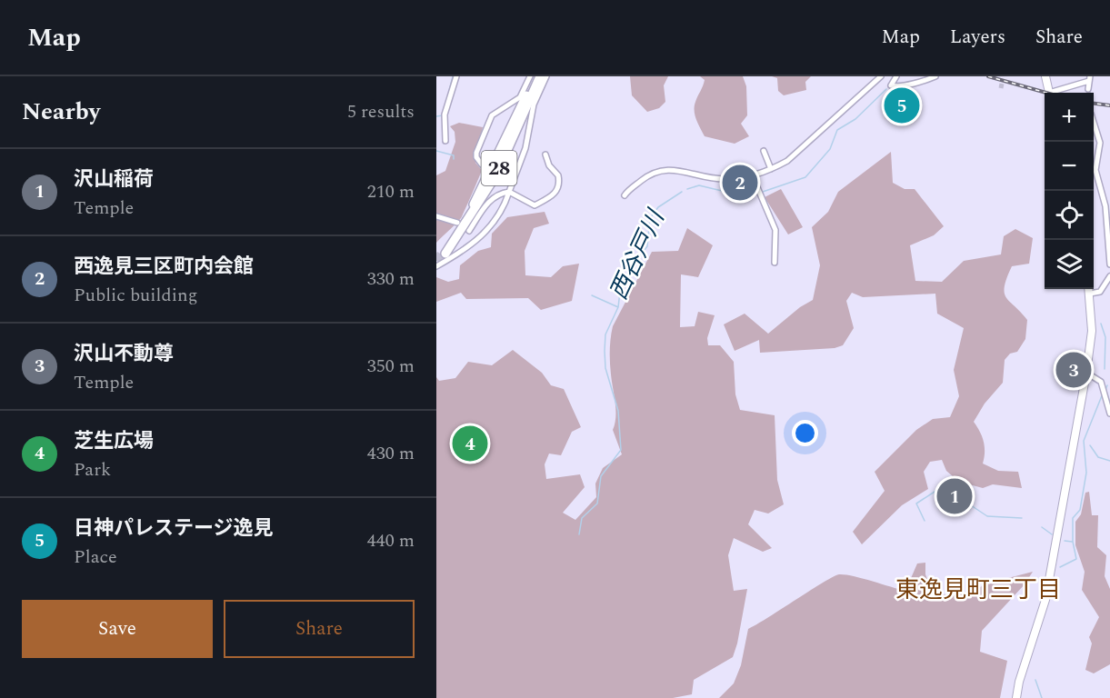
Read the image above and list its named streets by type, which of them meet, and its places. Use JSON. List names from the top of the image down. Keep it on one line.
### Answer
{"streets":{"highway":["28"]},"districts":["東逸見町三丁目"],"water":["西谷戸川"],"page":{"header":"Map","nav":["Map","Layers","Share"],"heading":["Nearby","5 results"],"pins":["5","2","3","4","1"],"map_buttons":["+","−"],"list":[{"mark":"1","name":"沢山稲荷","note":"Temple","value":"210 m"},{"mark":"2","name":"西逸見三区町内会館","note":"Public building","value":"330 m"},{"mark":"3","name":"沢山不動尊","note":"Temple","value":"350 m"},{"mark":"4","name":"芝生広場","note":"Park","value":"430 m"},{"mark":"5","name":"日神パレステージ逸見","note":"Place","value":"440 m"}],"buttons":["Save","Share"]}}
